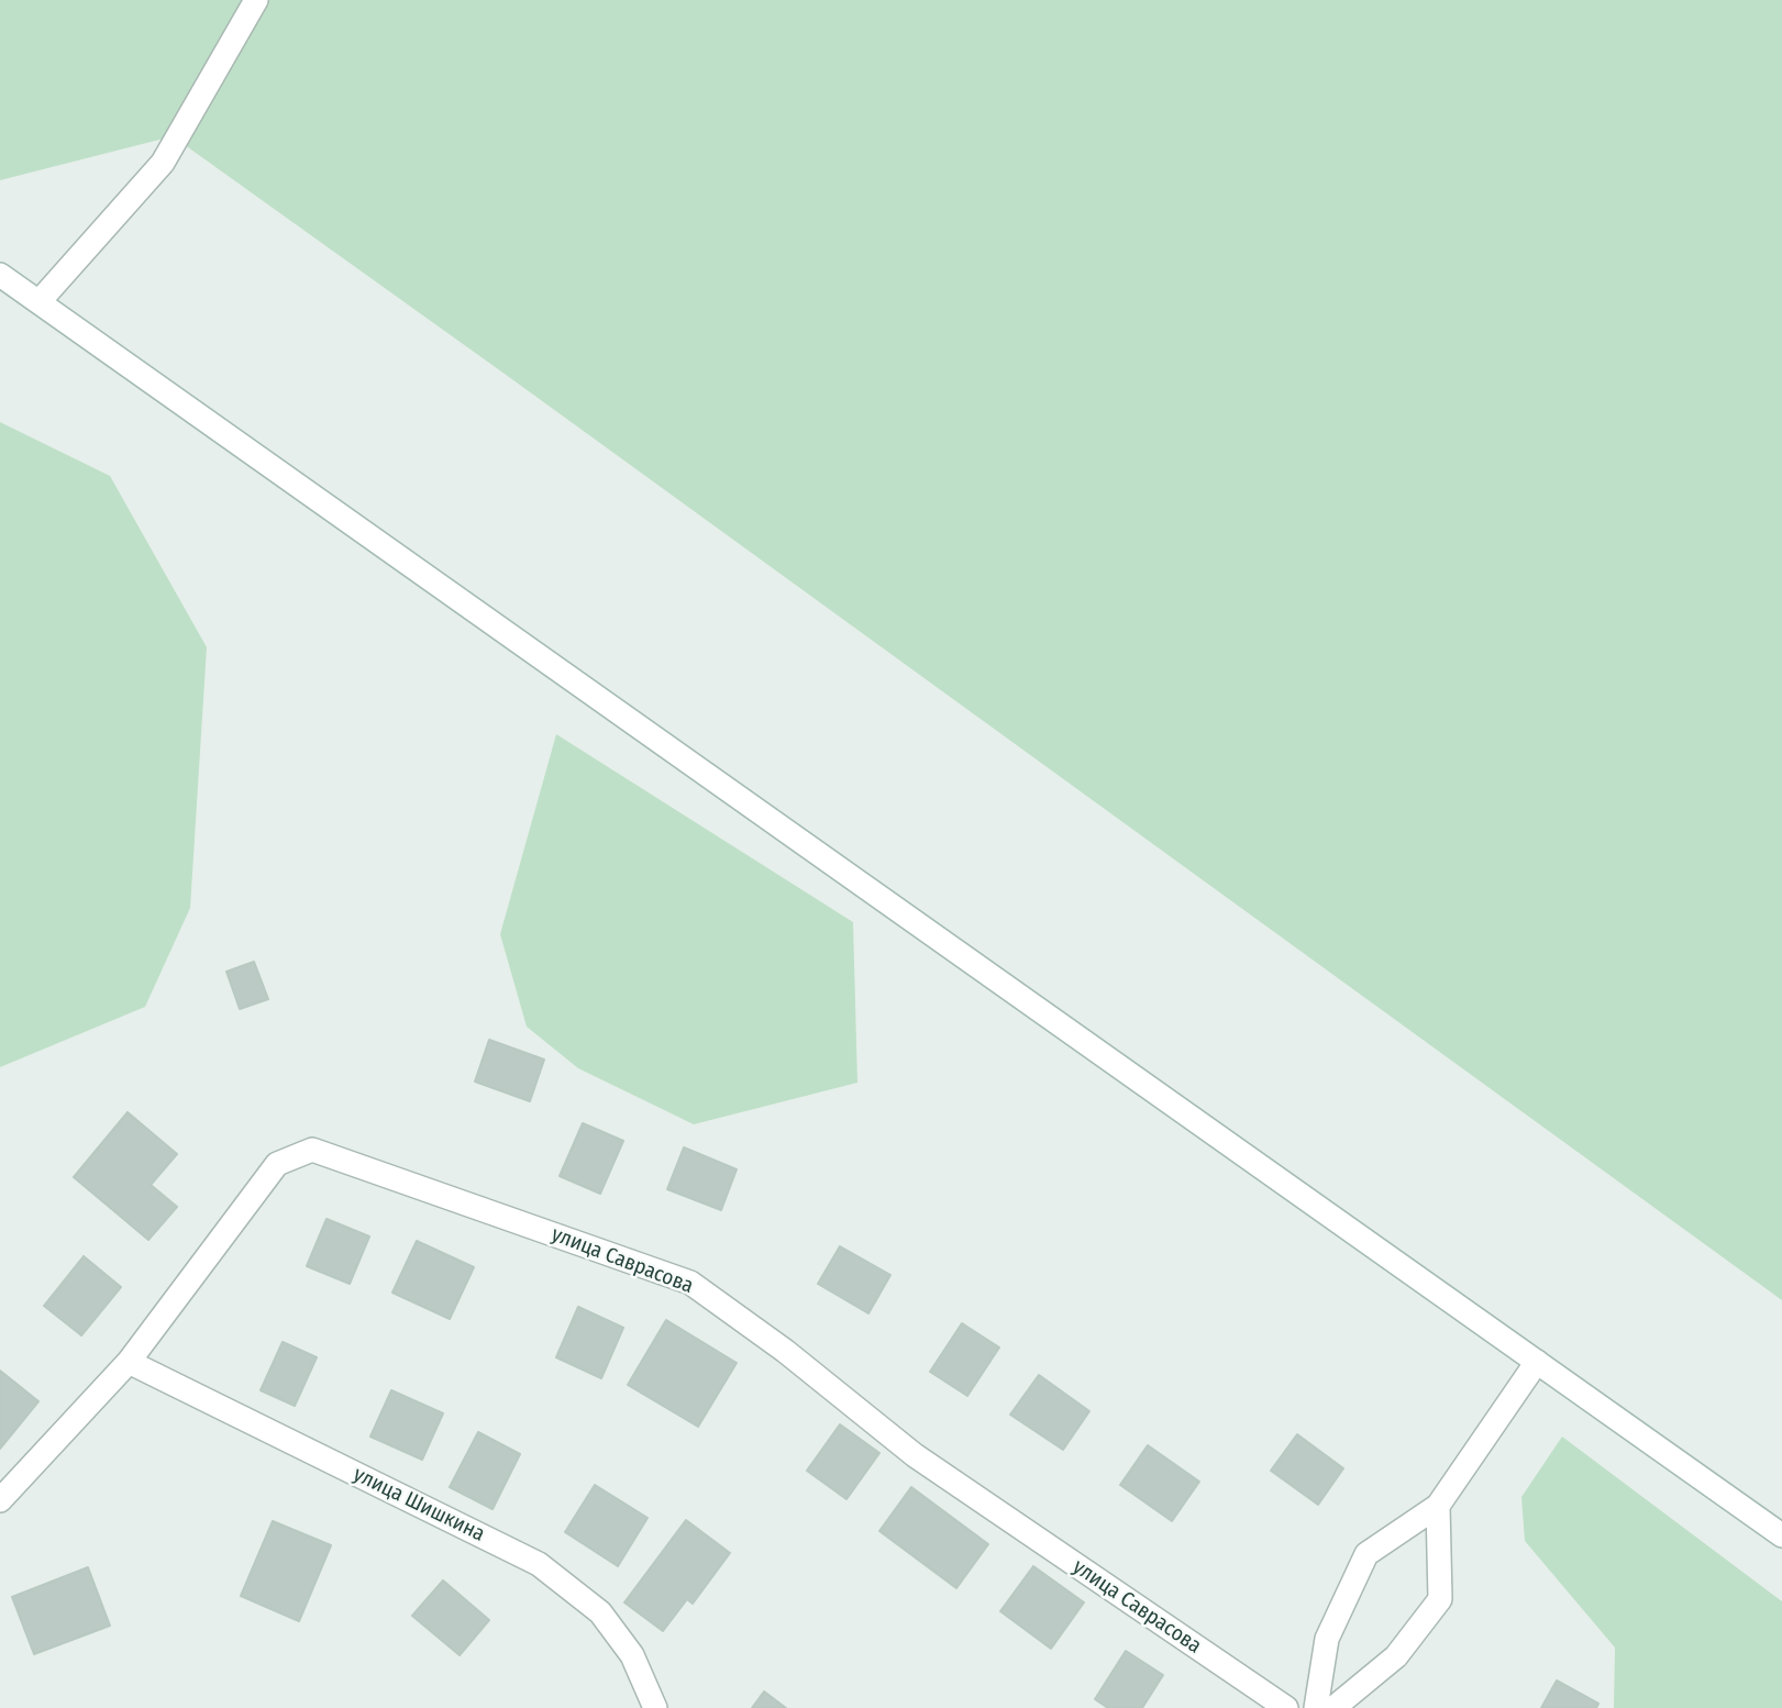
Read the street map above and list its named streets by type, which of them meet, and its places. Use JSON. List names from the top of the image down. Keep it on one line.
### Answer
{"streets":{"street":["улица Саврасова","улица Шишкина"]},"crossings":[["улица Саврасова","улица Шишкина"]]}
